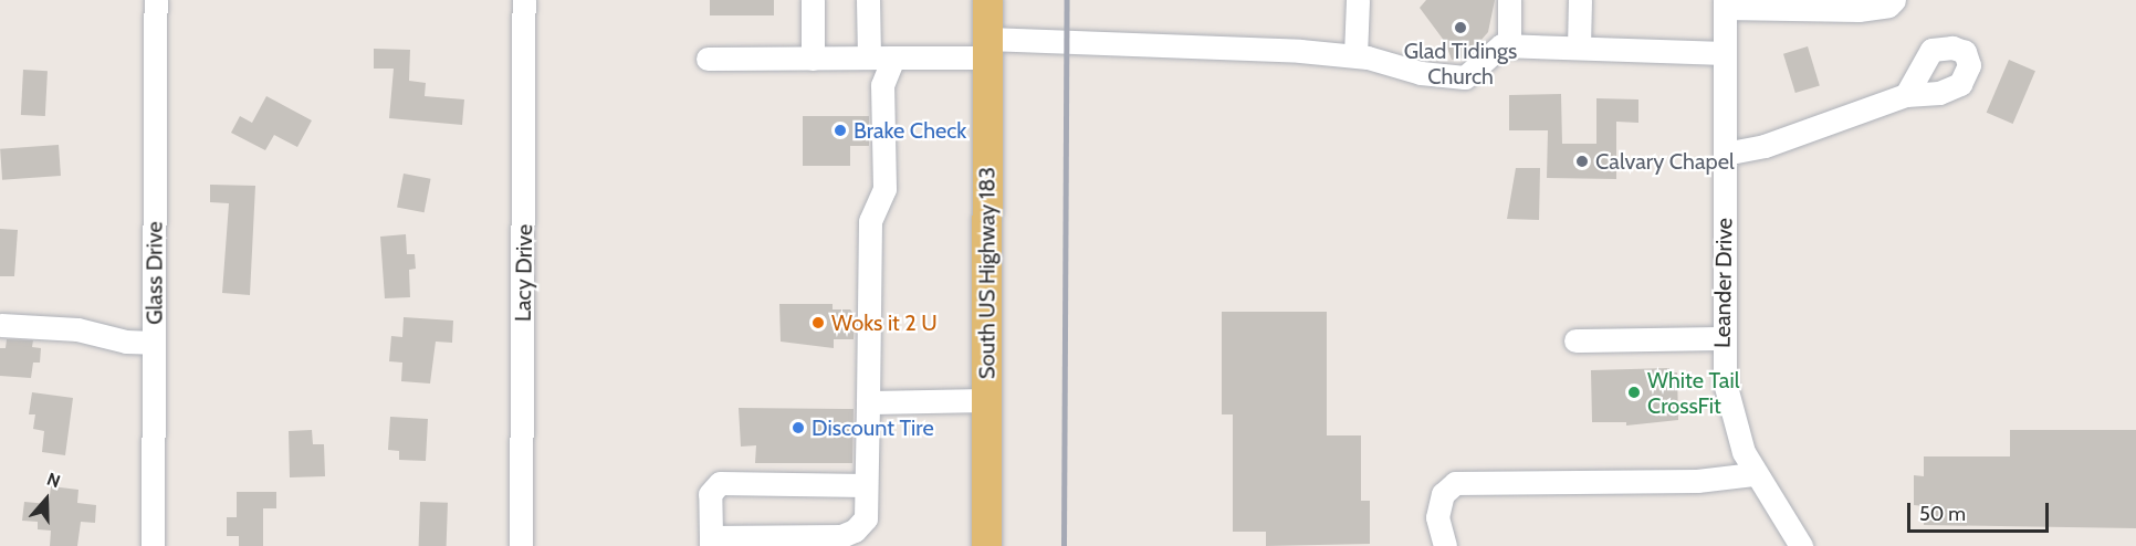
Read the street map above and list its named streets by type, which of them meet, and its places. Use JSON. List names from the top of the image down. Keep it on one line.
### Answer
{"streets":{"main road":["South US Highway 183"],"street":["Glass Drive","Lacy Drive","Leander Drive"]},"places":["Glad Tidings Church","Brake Check","Calvary Chapel","Woks it 2 U","White Tail CrossFit","Discount Tire"],"scale_bar":"50 m","north":"top"}
